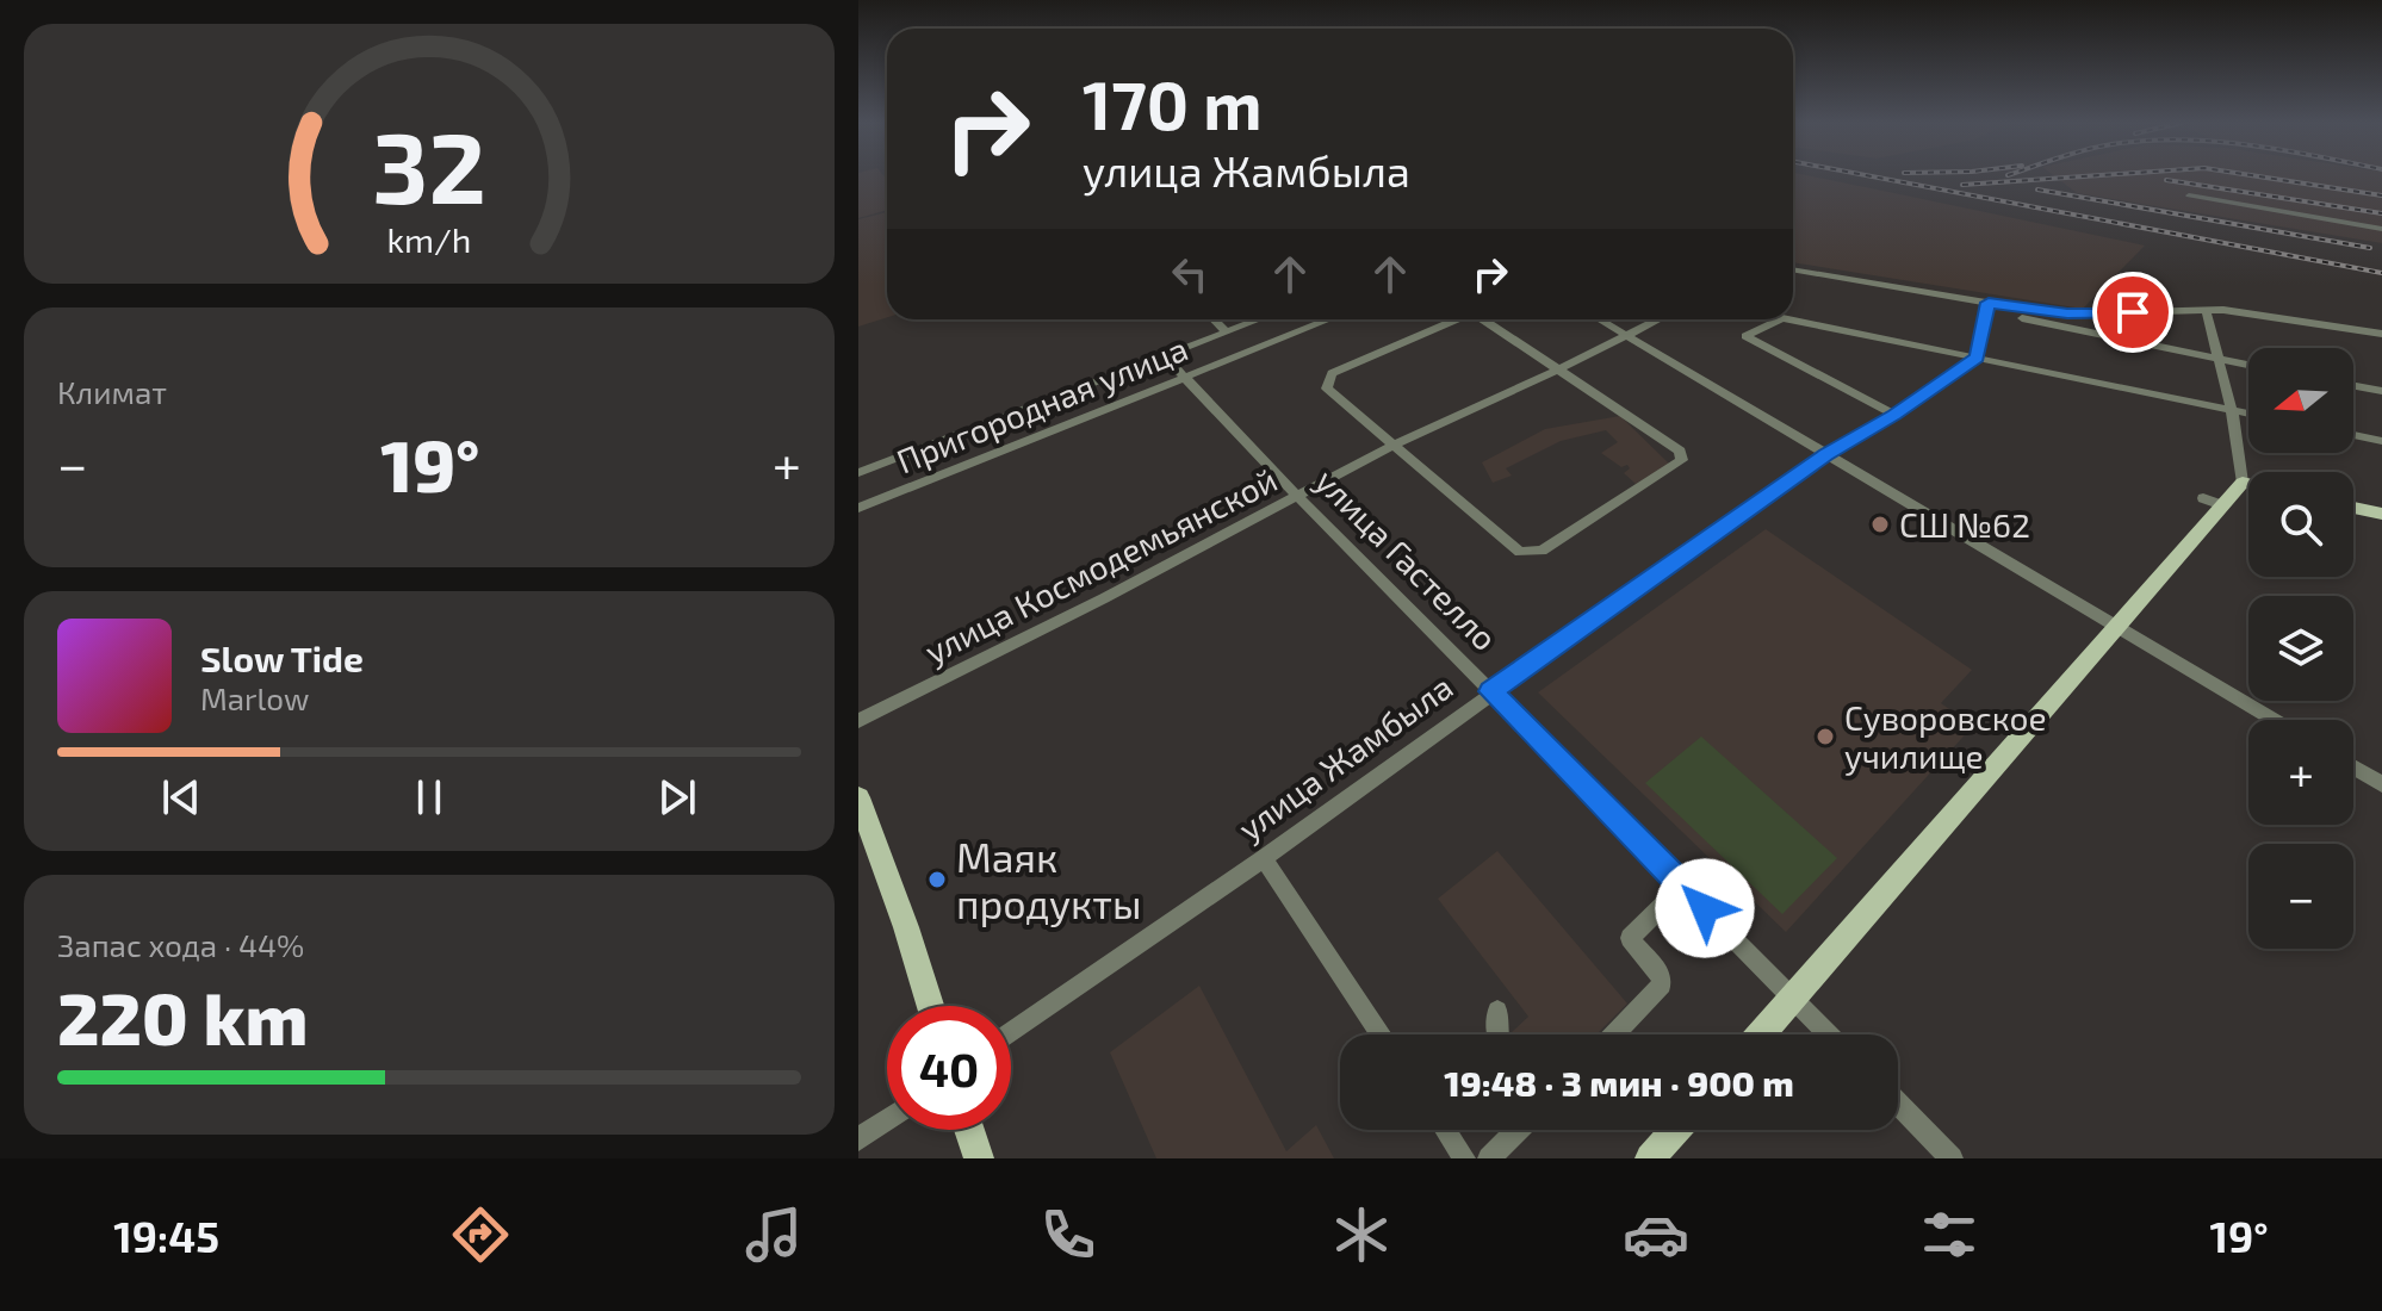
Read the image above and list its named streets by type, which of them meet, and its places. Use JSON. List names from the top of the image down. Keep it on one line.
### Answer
{"streets":{"street":["Пригородная улица","улица Гастелло","улица Космодемьянской","улица Жамбыла"]},"crossings":[["Пригородная улица","улица Гастелло"],["улица Гастелло","улица Космодемьянской"],["улица Гастелло","улица Жамбыла"]],"places":["СШ №62","Суворовское училище","Маяк продукты"],"north":"left","page":{"turn":["170 m","улица Жамбыла"],"tile":["Климат",["Запас хода · 44%","220 km"]],"map_buttons":["+","−"],"heat":["−","19°","+"],"song":["Slow Tide","Marlow"],"limit":"40","trip":"19:48 · 3 мин · 900 m","tabs":["19:45","19°"],"gauge":["32","km/h"]}}
